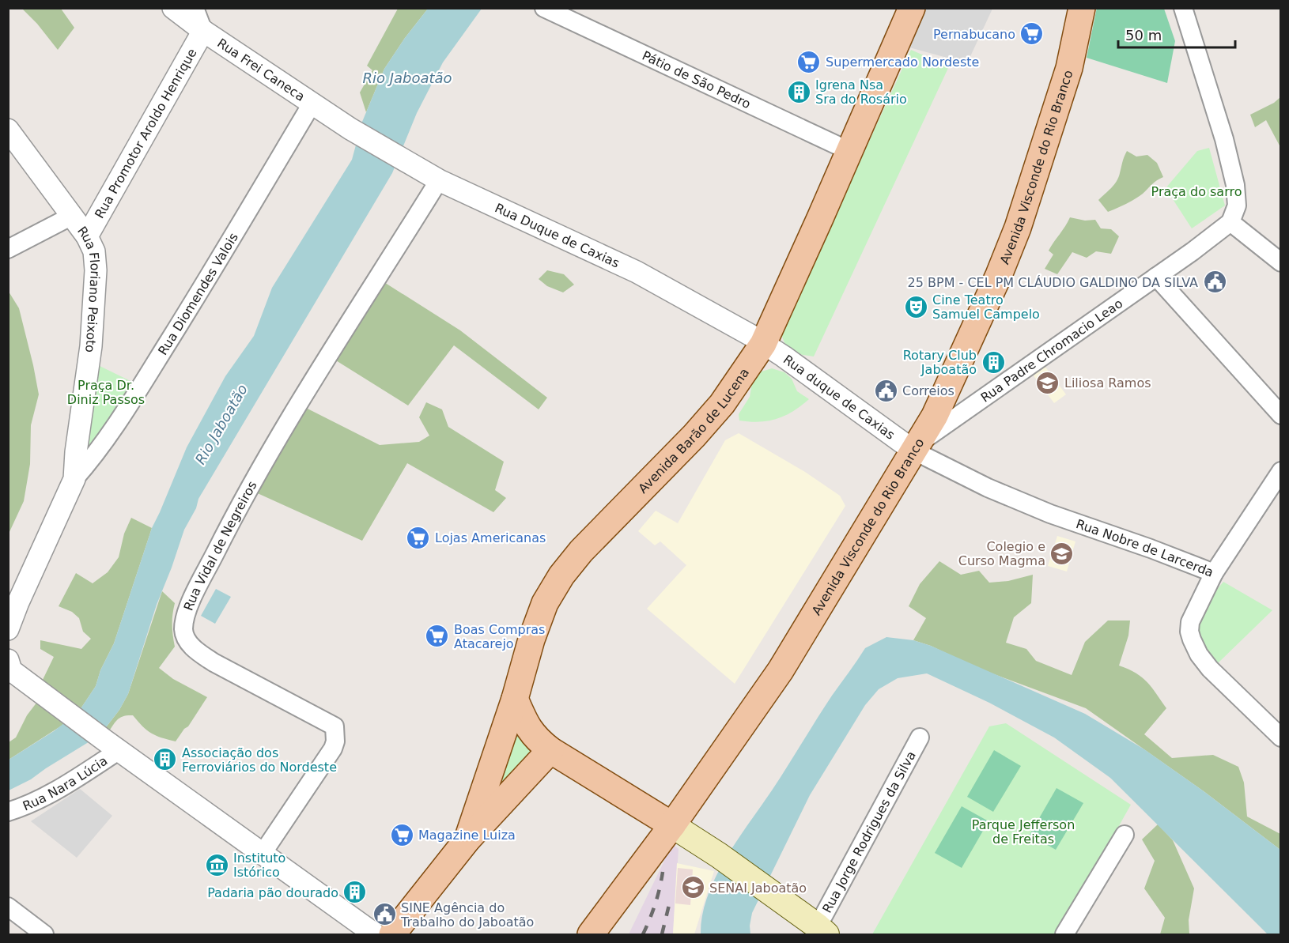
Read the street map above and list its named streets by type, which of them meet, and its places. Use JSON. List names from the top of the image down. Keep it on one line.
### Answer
{"streets":{"main road":["Avenida Visconde do Rio Branco","Avenida Barão de Lucena"],"street":["Rua Frei Caneca","Pátio de São Pedro","Rua Promotor Aroldo Henrique","Rua Duque de Caxias","Rua Floriano Peixoto","Rua Diomendes Valois","Rua Padre Chromacio Leao","Rua duque de Caxias","Rua Vidal de Negreiros","Rua Nobre de Larcerda","Rua Nara Lúcia","Rua Jorge Rodrigues da Silva"]},"crossings":[["Rua Frei Caneca","Rua Promotor Aroldo Henrique"],["Rua Frei Caneca","Rua Duque de Caxias"],["Rua Frei Caneca","Rua Diomendes Valois"],["Pátio de São Pedro","Avenida Barão de Lucena"],["Rua Promotor Aroldo Henrique","Rua Floriano Peixoto"],["Avenida Visconde do Rio Branco","Rua Padre Chromacio Leao"],["Avenida Visconde do Rio Branco","Rua duque de Caxias"],["Avenida Visconde do Rio Branco","Rua Nobre de Larcerda"],["Rua Duque de Caxias","Rua duque de Caxias"],["Rua Duque de Caxias","Avenida Barão de Lucena"],["Rua Duque de Caxias","Rua Vidal de Negreiros"],["Rua Floriano Peixoto","Rua Diomendes Valois"],["Rua Padre Chromacio Leao","Rua duque de Caxias"],["Rua Padre Chromacio Leao","Rua Nobre de Larcerda"],["Rua duque de Caxias","Avenida Barão de Lucena"],["Rua duque de Caxias","Rua Nobre de Larcerda"]],"water":["Rio Jaboatão"],"parks":["Praça do sarro","Praça Dr. Diniz Passos","Parque Jefferson de Freitas"],"places":{"supermarket":["Pernabucano","Supermercado Nordeste","Lojas Americanas","Boas Compras Atacarejo","Magazine Luiza"],"building":["Igrena Nsa Sra do Rosário","Rotary Club Jaboatão","Associação dos Ferroviários do Nordeste","Padaria pão dourado"],"public building":["25 BPM - CEL PM CLÁUDIO GALDINO DA SILVA","Correios","SINE Agência do Trabalho do Jaboatão"],"theatre":["Cine Teatro Samuel Campelo"],"school or university":["Liliosa Ramos","Colegio e Curso Magma","SENAI Jaboatão"],"museum":["Instituto Istórico"]},"scale_bar":"50 m"}
